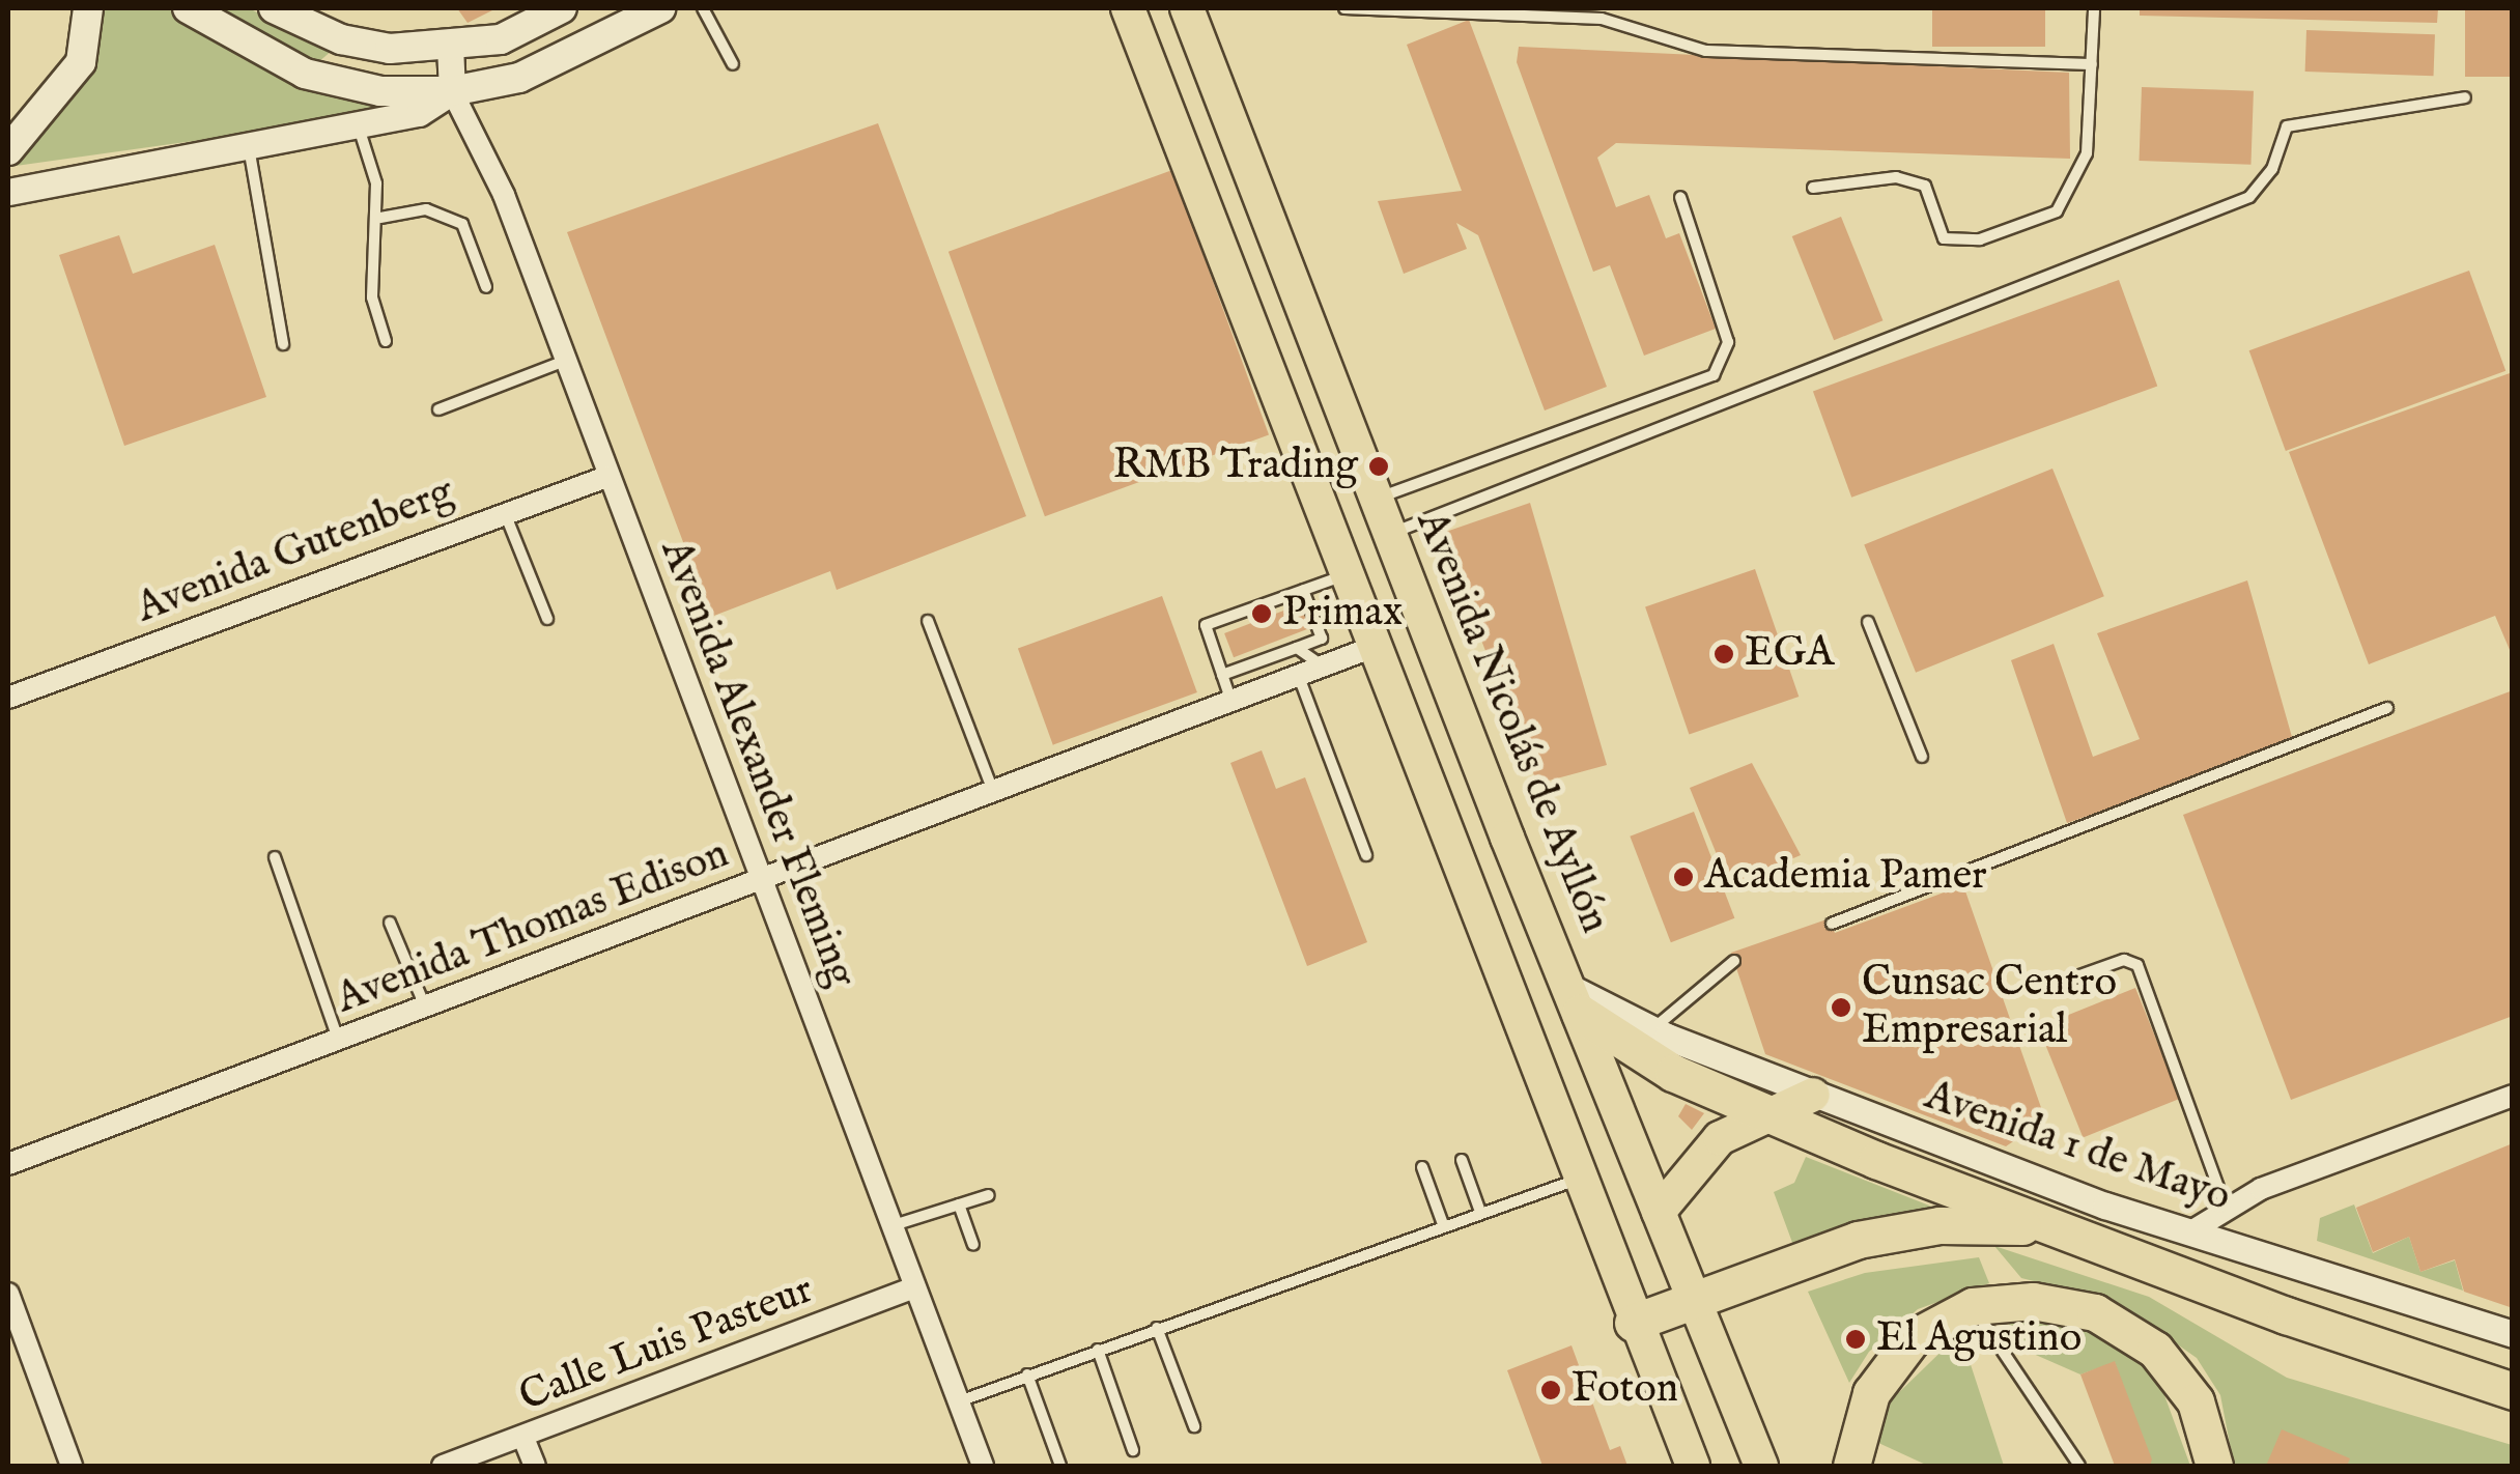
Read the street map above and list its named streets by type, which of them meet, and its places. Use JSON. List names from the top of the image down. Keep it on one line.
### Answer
{"streets":{"main road":["Avenida Nicolás de Ayllón"],"street":["Avenida Gutenberg","Avenida Alexander Fleming","Avenida Thomas Edison","Avenida 1 de Mayo","Calle Luis Pasteur"]},"crossings":[["Avenida Gutenberg","Avenida Alexander Fleming"],["Avenida Nicolás de Ayllón","Avenida 1 de Mayo"],["Avenida Alexander Fleming","Avenida Thomas Edison"],["Avenida Alexander Fleming","Calle Luis Pasteur"]],"places":["RMB Trading","Primax","EGA","Academia Pamer","Cunsac Centro Empresarial","El Agustino","Foton"]}
